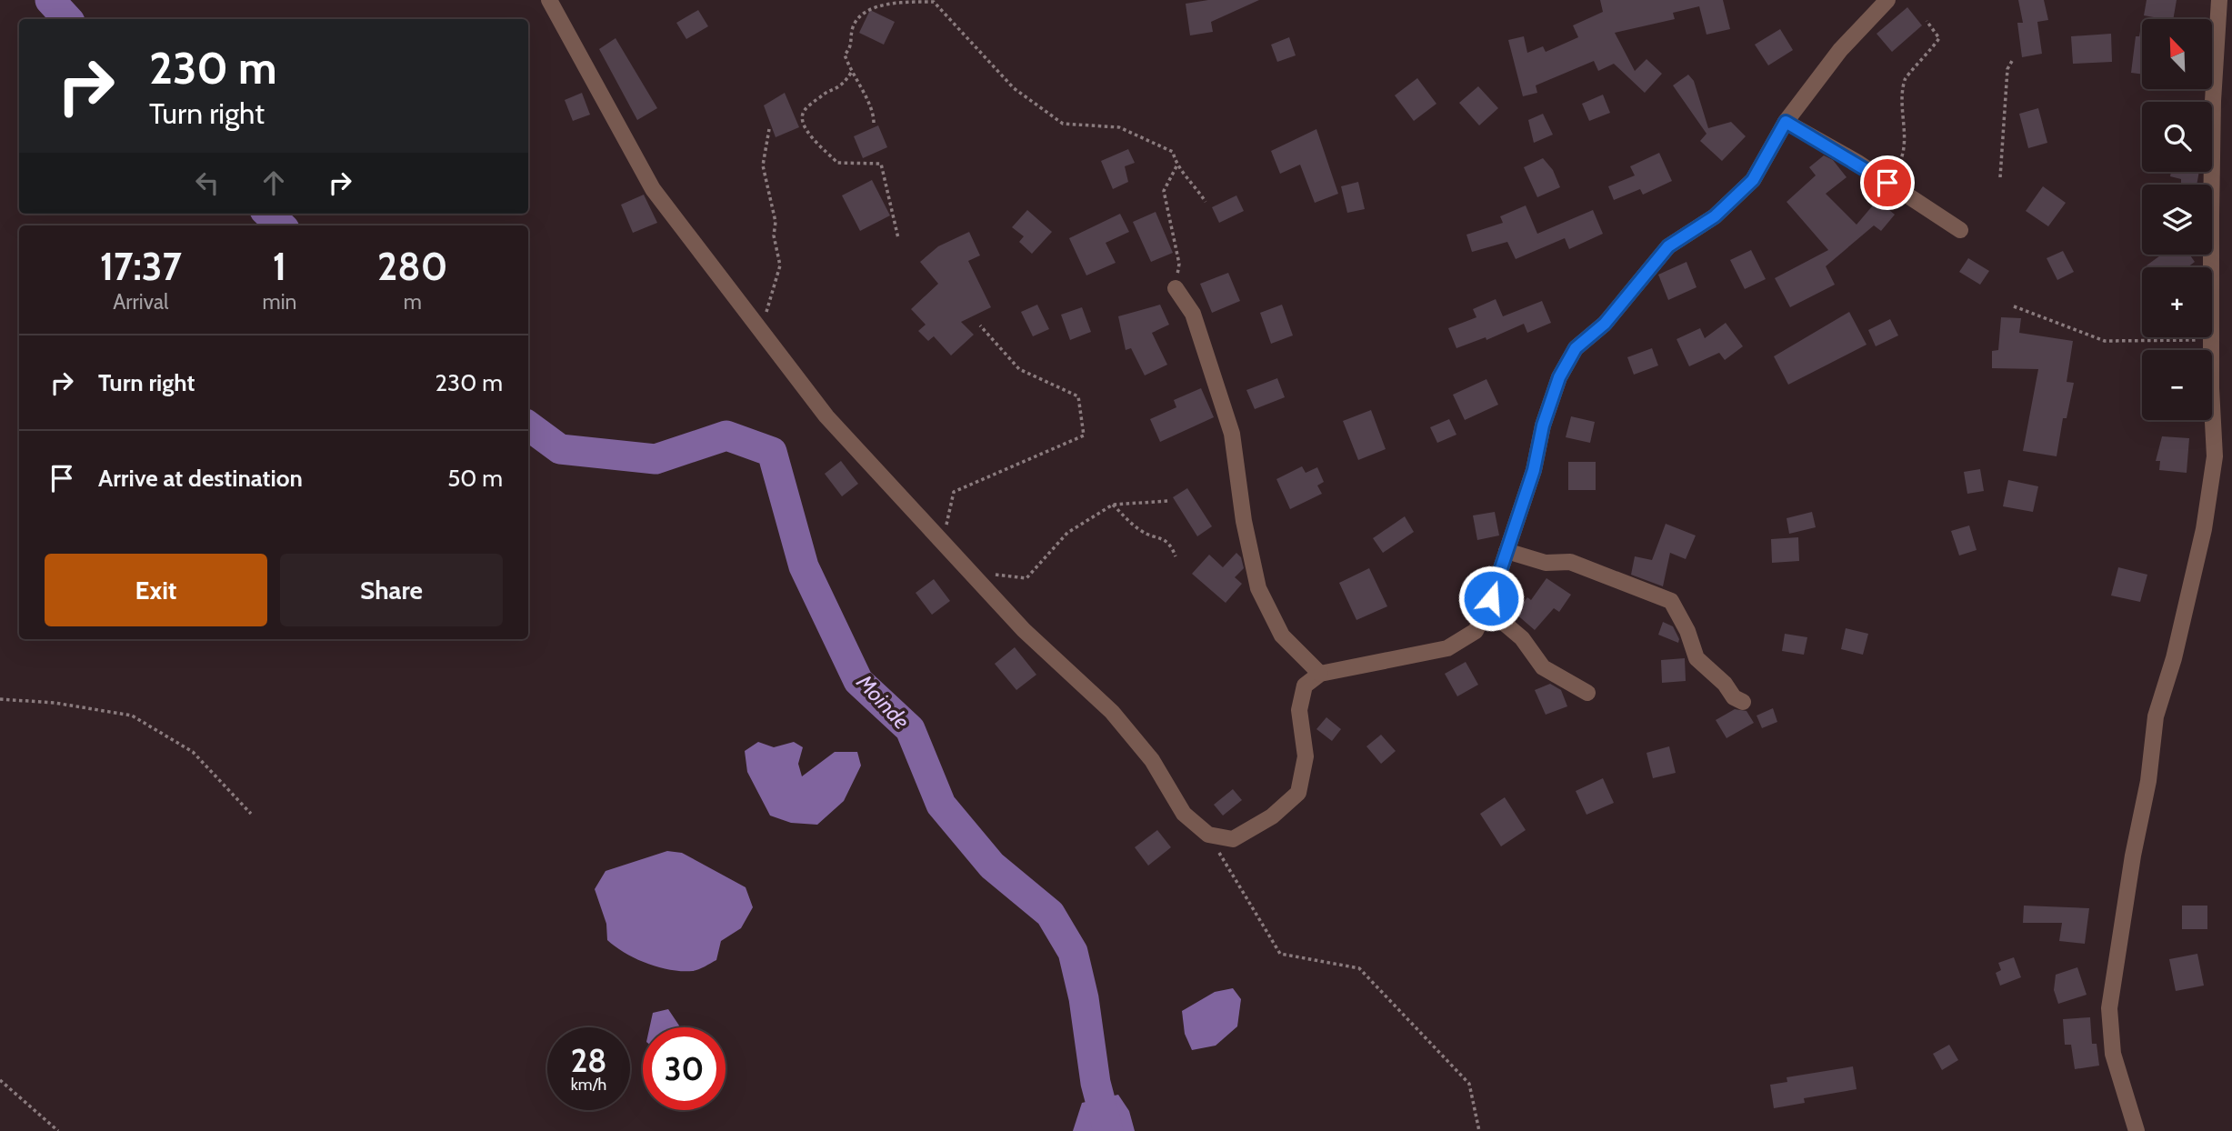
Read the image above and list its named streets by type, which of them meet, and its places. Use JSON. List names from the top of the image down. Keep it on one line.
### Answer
{"water":["Moinde"],"north":"top left","page":{"map_buttons":["+","−"],"turn":["230 m","Turn right"],"eta":["17:37","Arrival","1","min","280","m"],"list":[{"name":"Turn right","value":"230 m"},{"name":"Arrive at destination","value":"50 m"}],"buttons":["Exit","Share"],"speed":"28 km/h","limit":"30"}}
